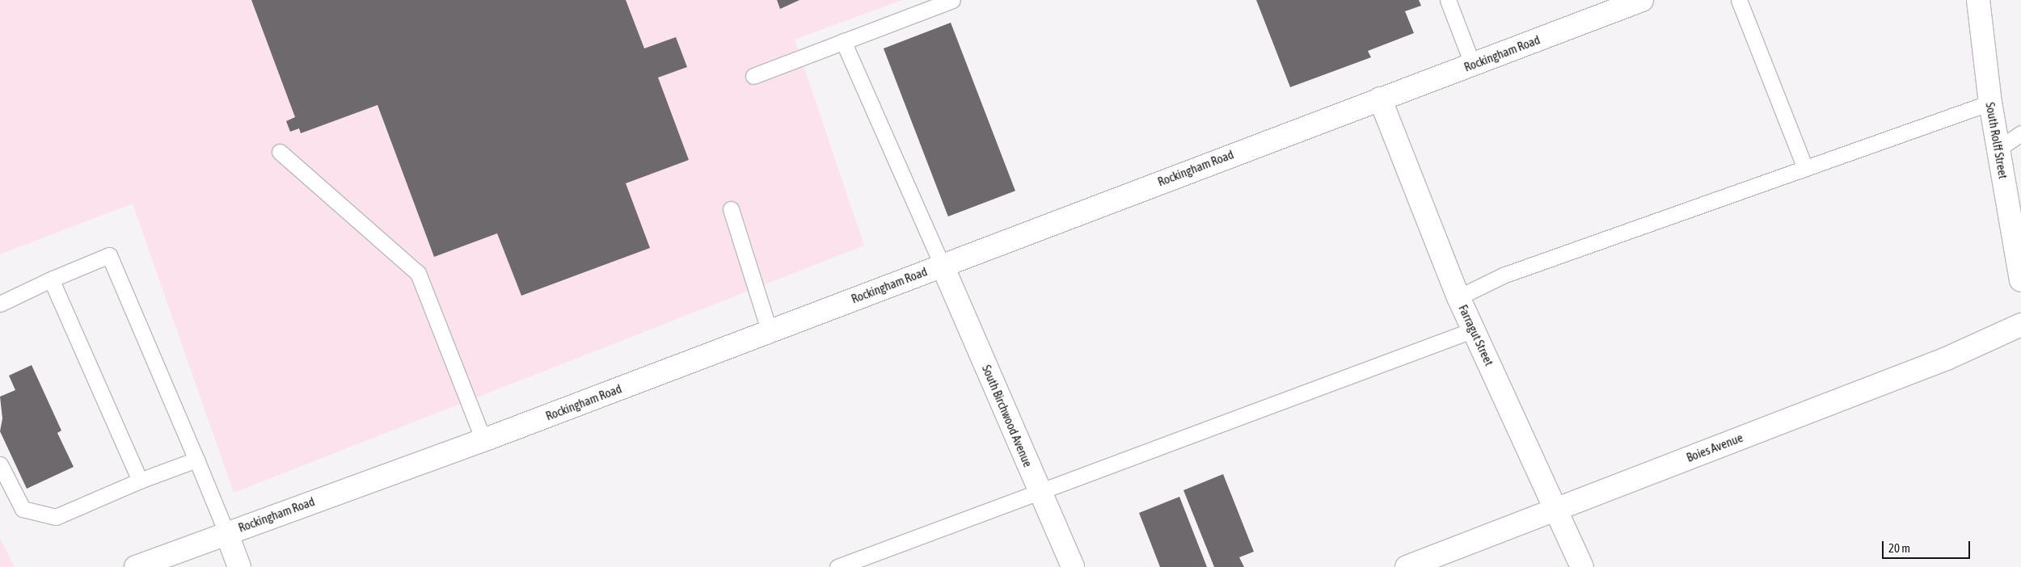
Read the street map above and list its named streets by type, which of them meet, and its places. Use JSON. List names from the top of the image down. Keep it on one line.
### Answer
{"streets":{"street":["Rockingham Road","South Rolff Street","Farragut Street","South Birchwood Avenue","Boies Avenue"]},"crossings":[["Rockingham Road","Farragut Street"],["Rockingham Road","South Birchwood Avenue"],["Farragut Street","Boies Avenue"]],"scale_bar":"20 m"}
